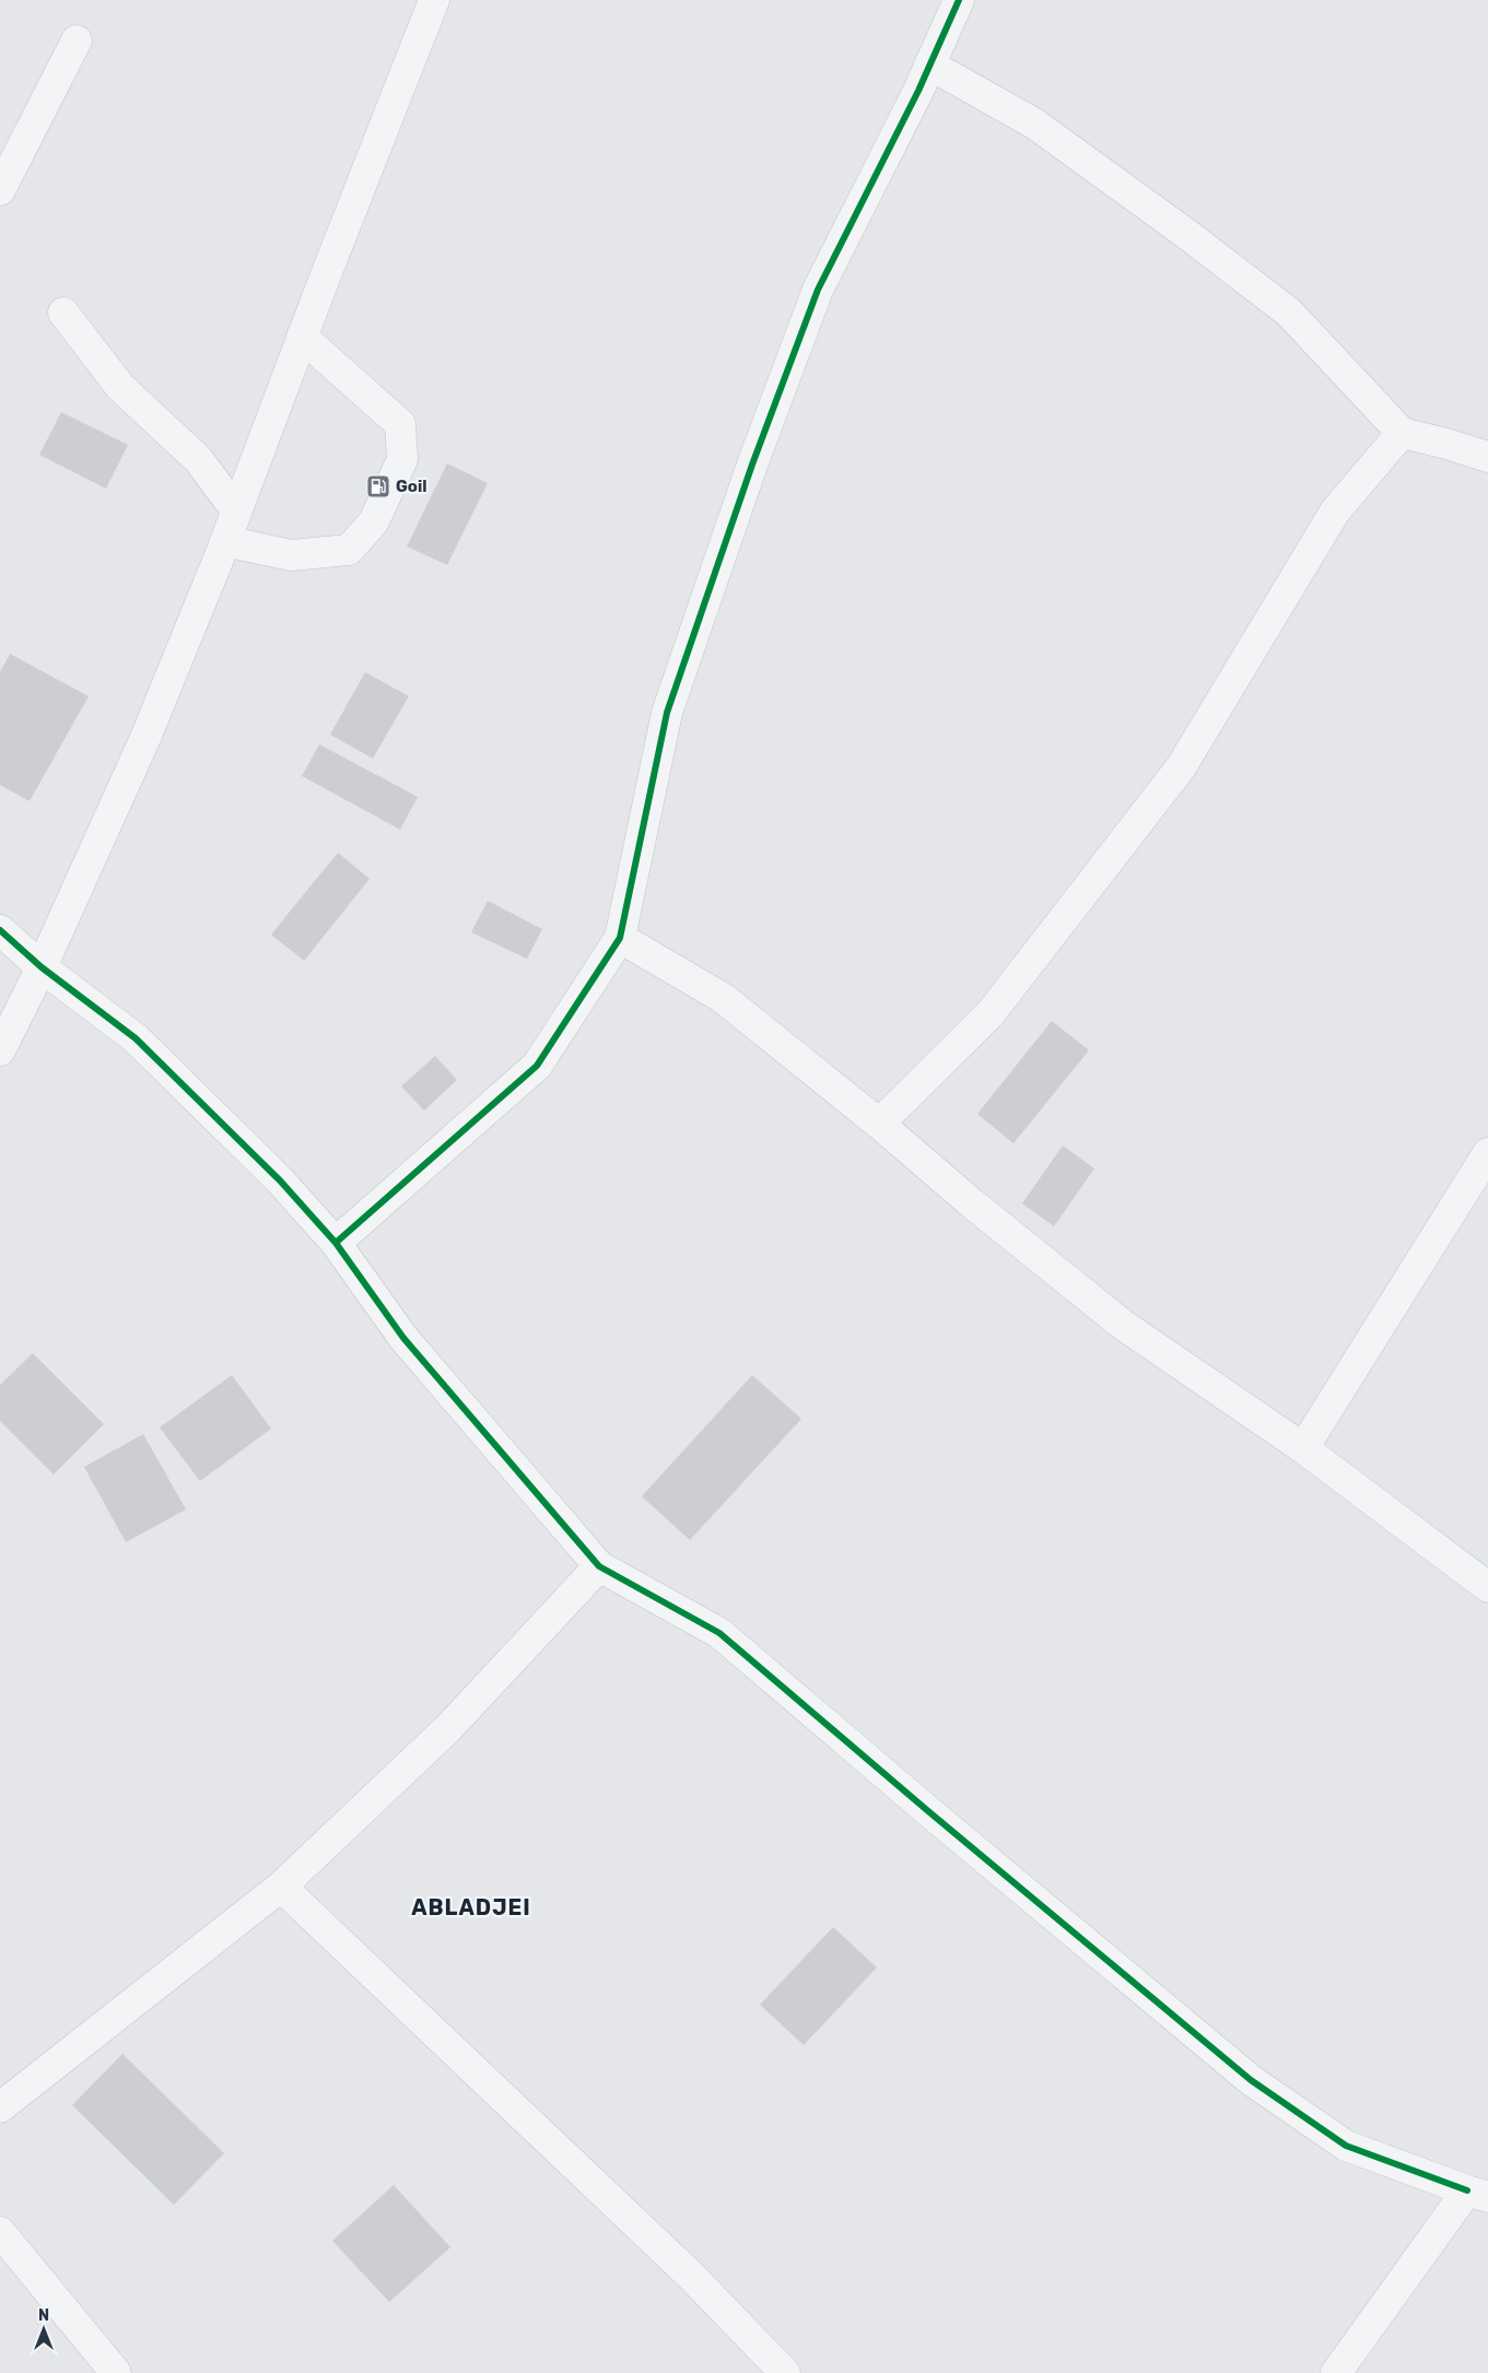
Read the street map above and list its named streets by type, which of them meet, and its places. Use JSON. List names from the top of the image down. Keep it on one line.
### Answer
{"districts":["ABLADJEI"],"places":{"fuel station":["Goil"]},"north":"top"}
